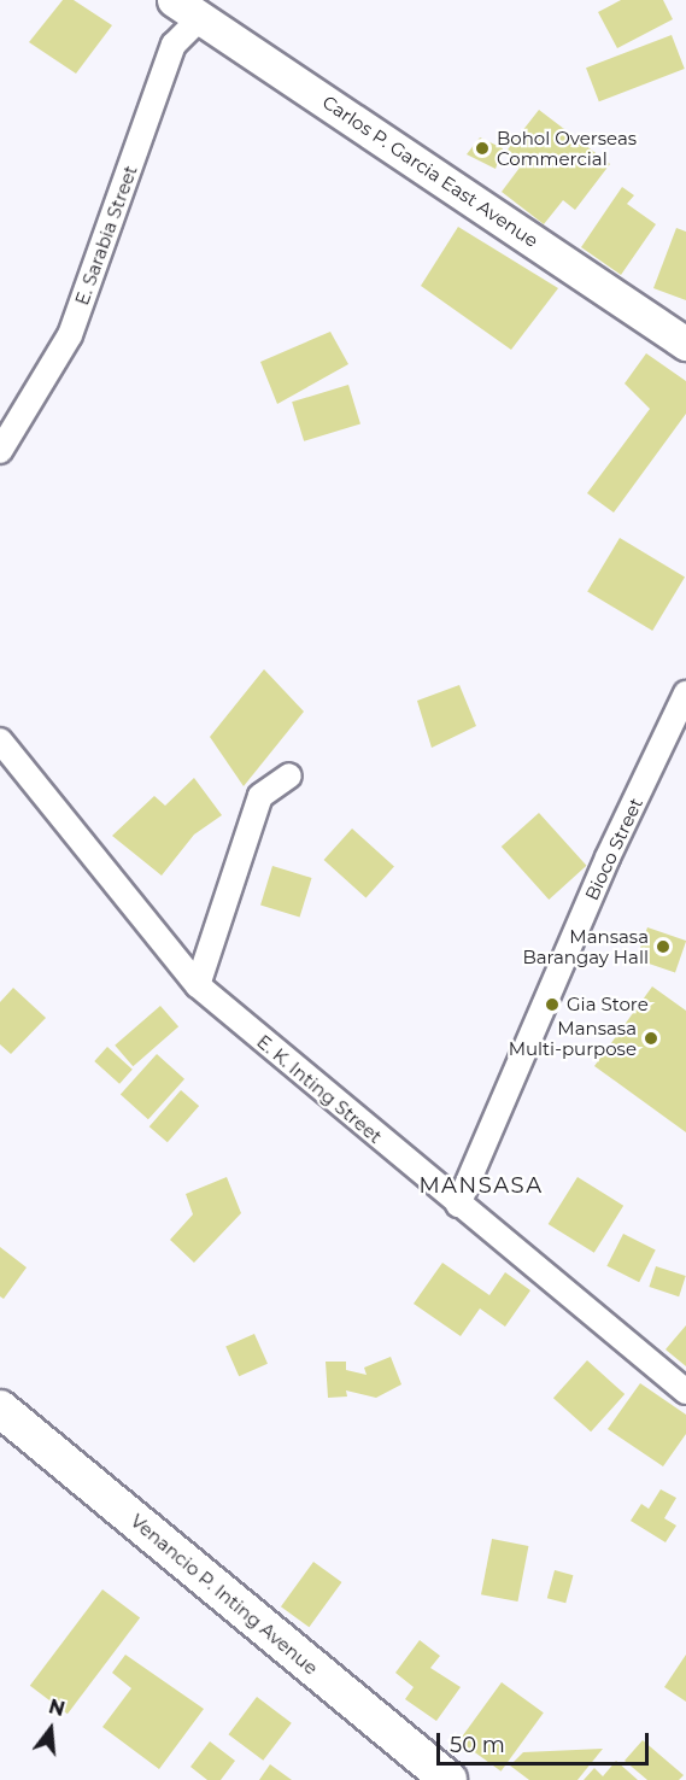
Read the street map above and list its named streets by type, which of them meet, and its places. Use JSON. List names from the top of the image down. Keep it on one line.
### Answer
{"streets":{"main road":["Carlos P. Garcia East Avenue","Venancio P. Inting Avenue"],"street":["E. Sarabia Street","Bioco Street","E. K. Inting Street"]},"crossings":[["Carlos P. Garcia East Avenue","E. Sarabia Street"],["Bioco Street","E. K. Inting Street"]],"districts":["MANSASA"],"places":["Bohol Overseas Commercial","Mansasa Barangay Hall","Gia Store","Mansasa Multi-purpose"],"scale_bar":"50 m","north":"top"}
